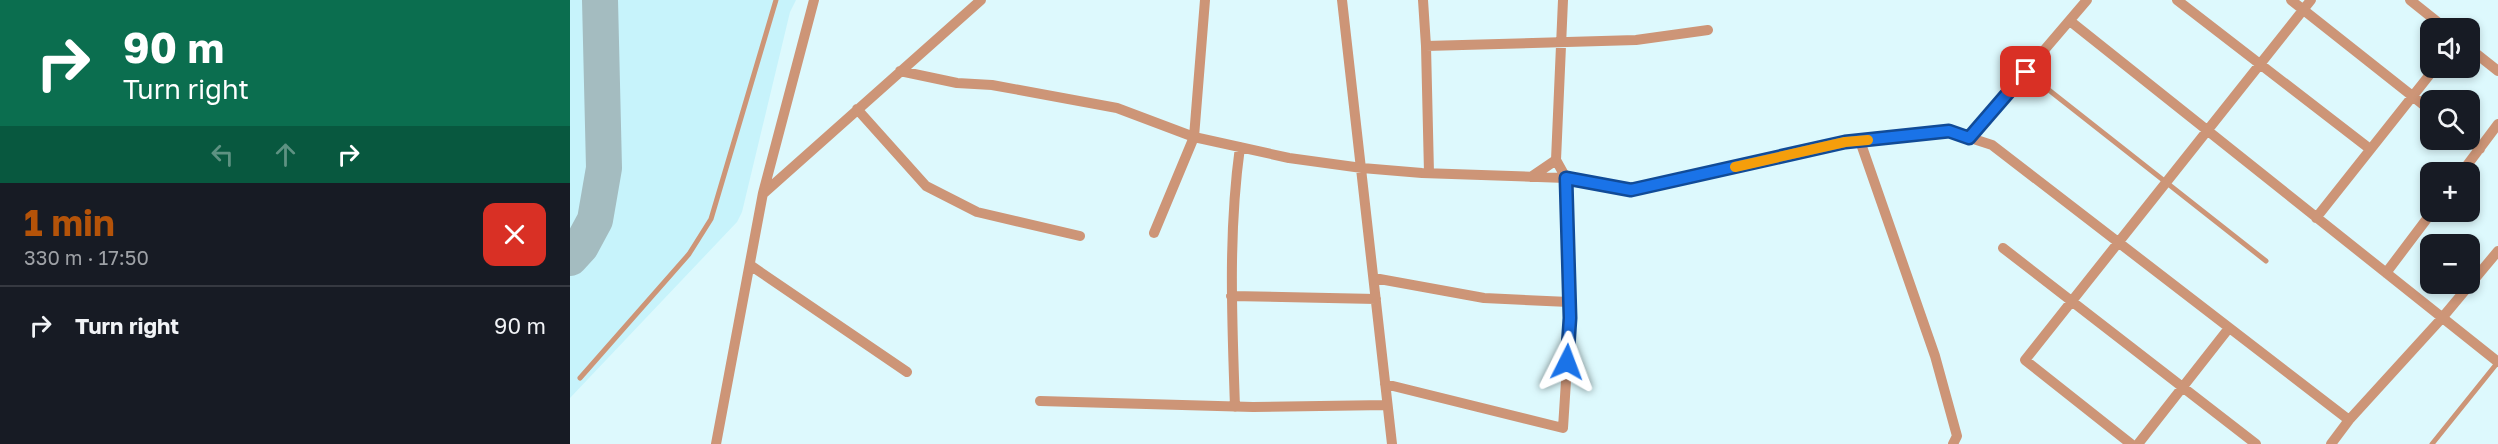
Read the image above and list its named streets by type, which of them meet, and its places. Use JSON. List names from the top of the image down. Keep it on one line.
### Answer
{"page":{"turn":["90 m","Turn right"],"map_buttons":["+","−"],"heading":["1 min","330 m · 17:50"],"list":[{"name":"Turn right","value":"90 m"}]}}
